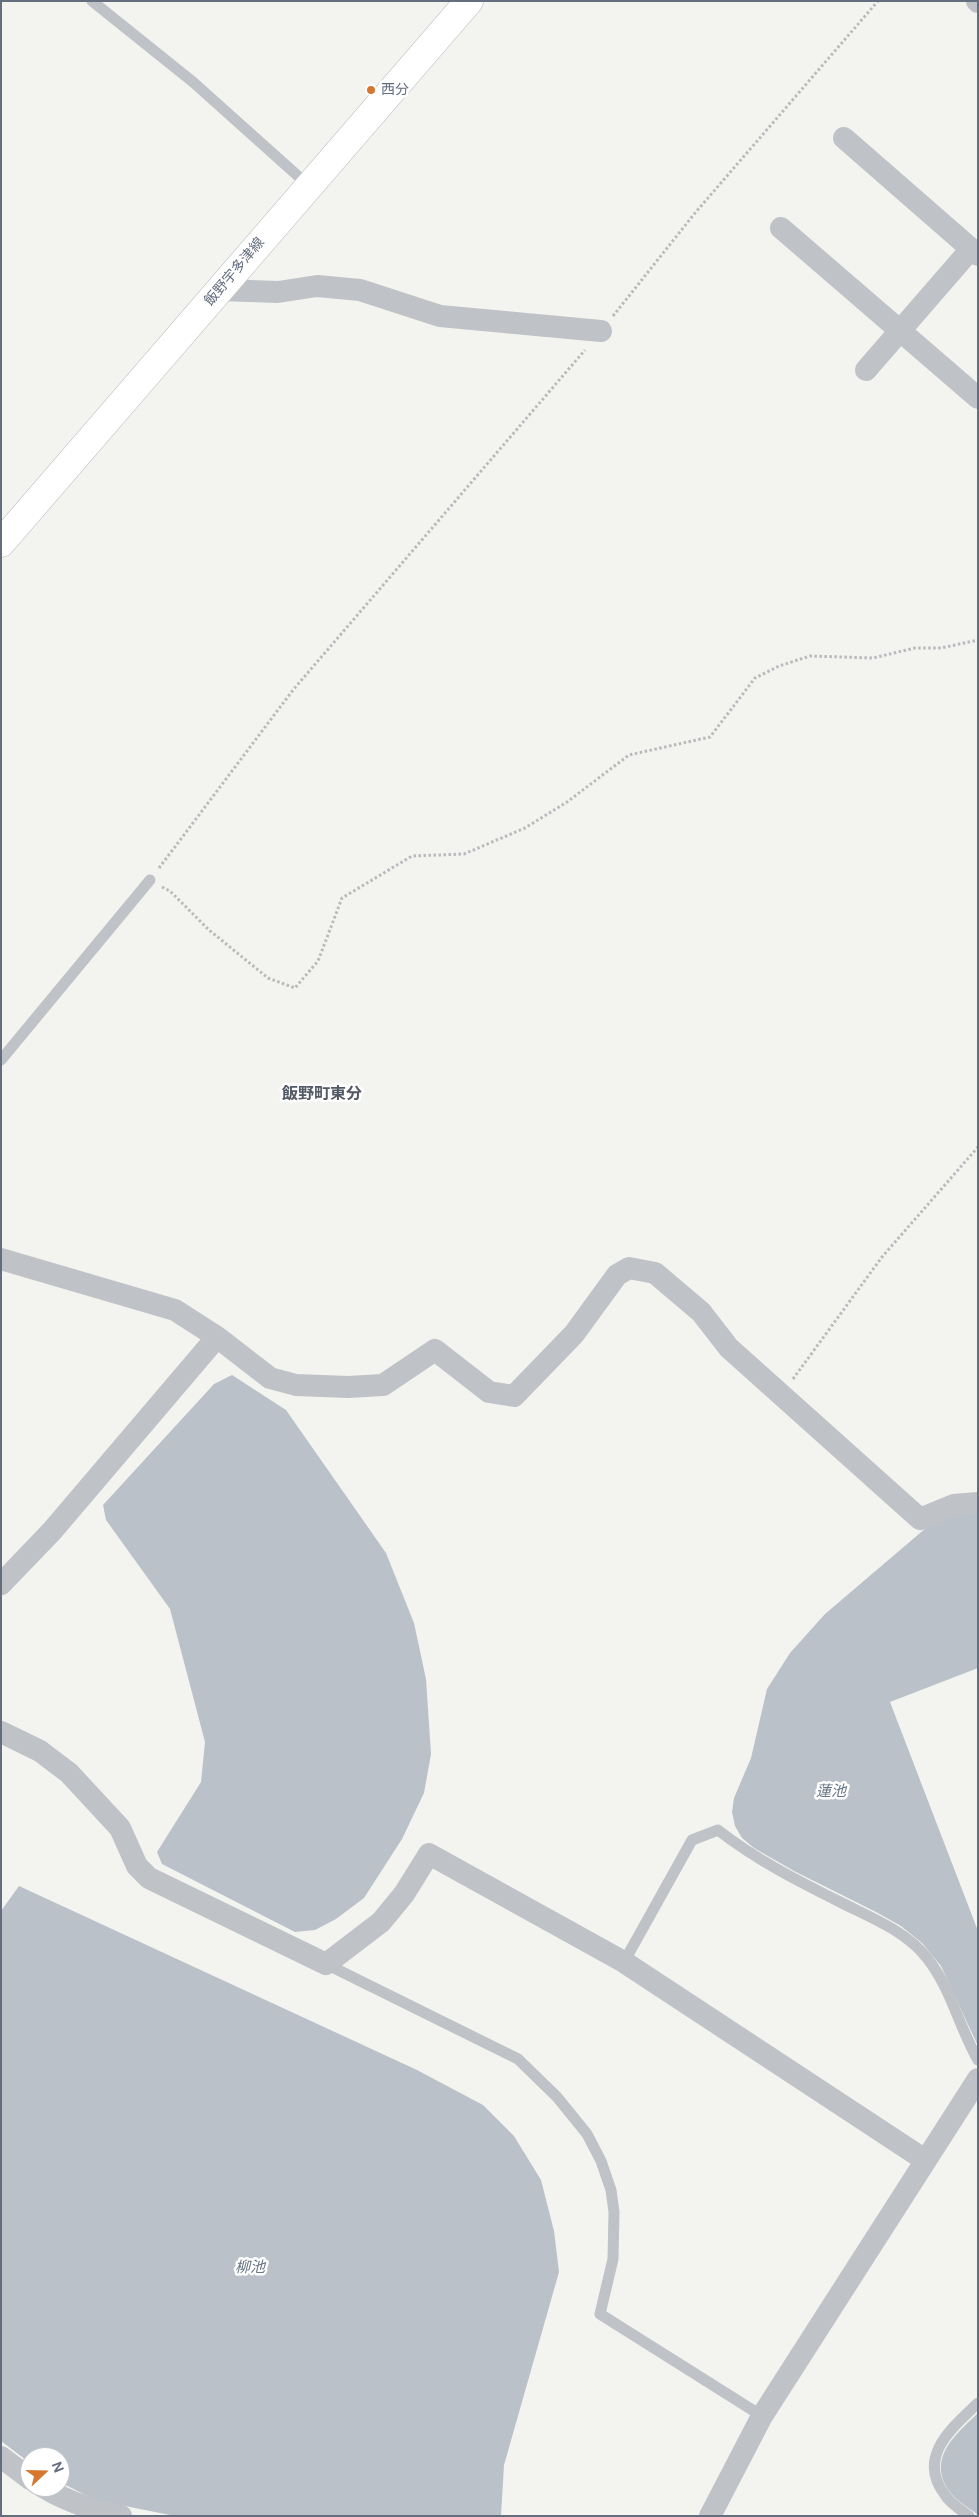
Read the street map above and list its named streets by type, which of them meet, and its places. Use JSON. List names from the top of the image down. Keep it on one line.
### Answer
{"streets":{"main road":["飯野宇多津線"]},"districts":["飯野町東分"],"water":["蓮池","柳池"],"places":["西分"],"north":"right"}
